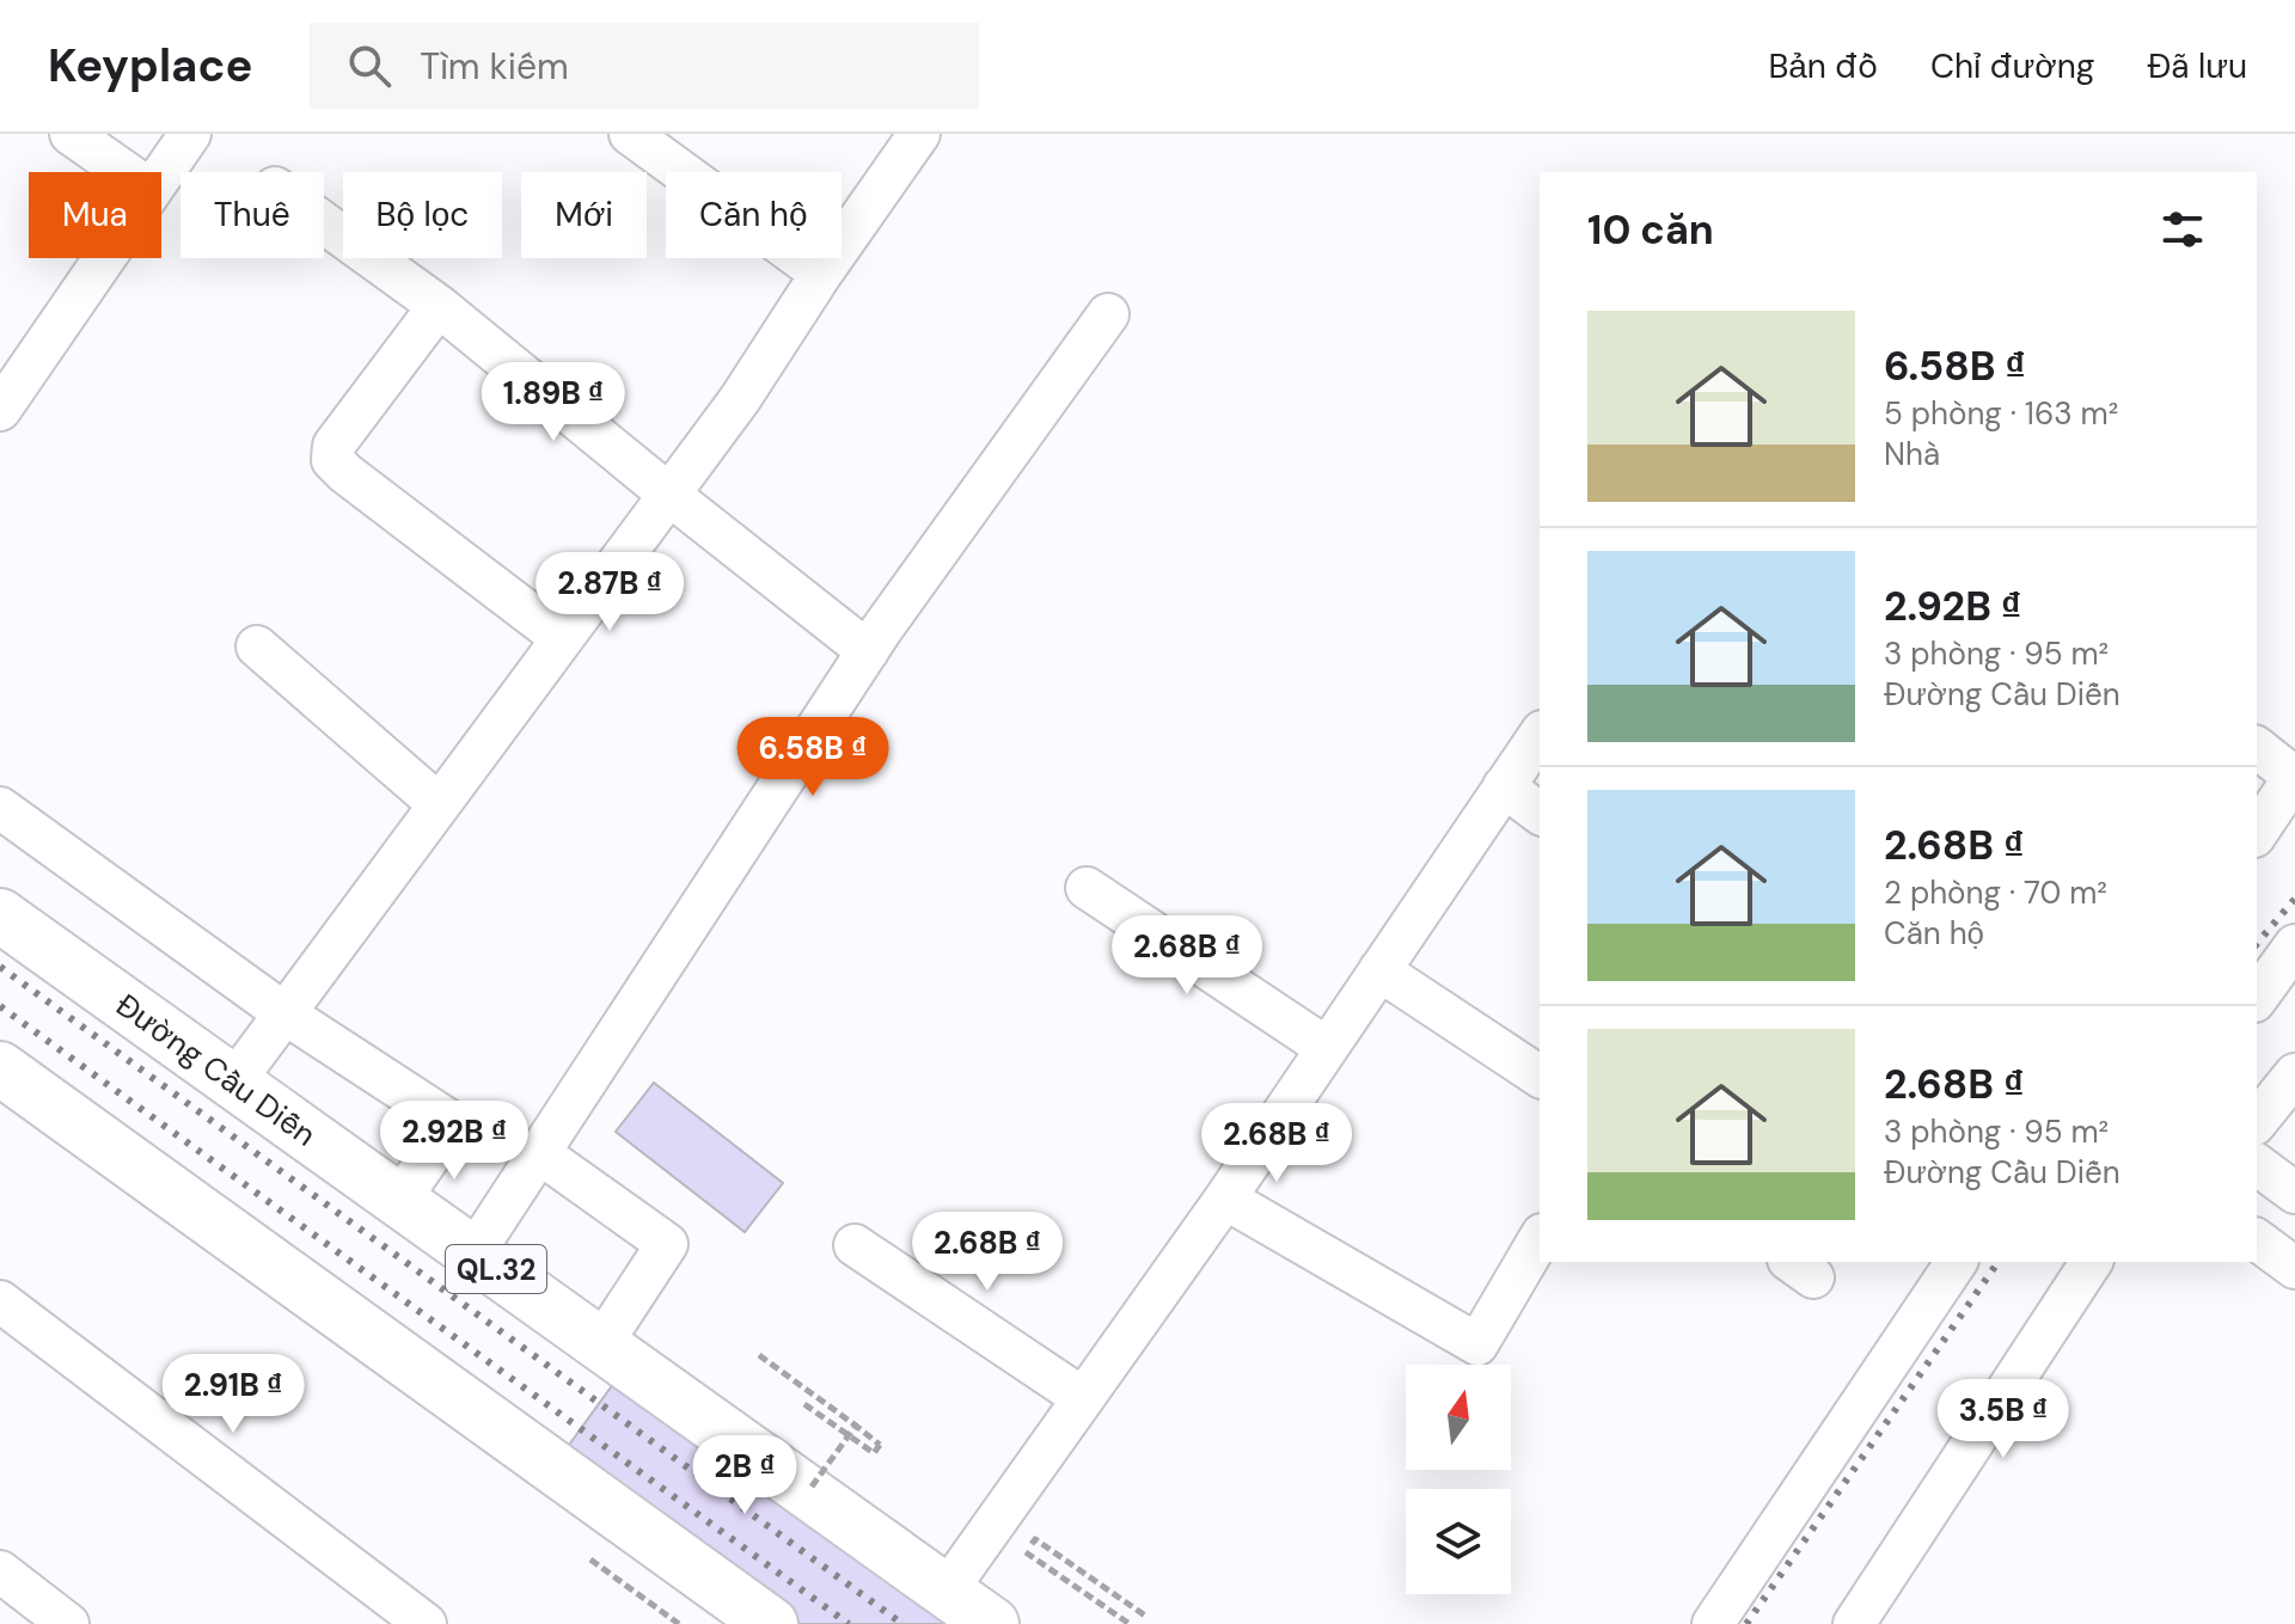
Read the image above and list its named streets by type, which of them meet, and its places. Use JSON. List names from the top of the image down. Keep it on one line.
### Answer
{"streets":{"highway":["Đường Cầu Diễn","QL.32"]},"north":"top","page":{"header":"Keyplace","search":"Tìm kiếm","nav":["Bản đồ","Chỉ đường","Đã lưu"],"chip":["Mua","Thuê","Bộ lọc","Mới","Căn hộ"],"heading":"10 căn","list":[{"name":"6.58B ₫","note":"5 phòng · 163 m² · Nhà"},{"name":"2.92B ₫","note":"3 phòng · 95 m² · Đường Cầu Diễn"},{"name":"2.68B ₫","note":"2 phòng · 70 m² · Căn hộ"},{"name":"2.68B ₫","note":"3 phòng · 95 m² · Đường Cầu Diễn"}],"price":["1.89B ₫","2.87B ₫","6.58B ₫","2.68B ₫","2.92B ₫","2.68B ₫","2.68B ₫","2.91B ₫","3.5B ₫","2B ₫"]}}
